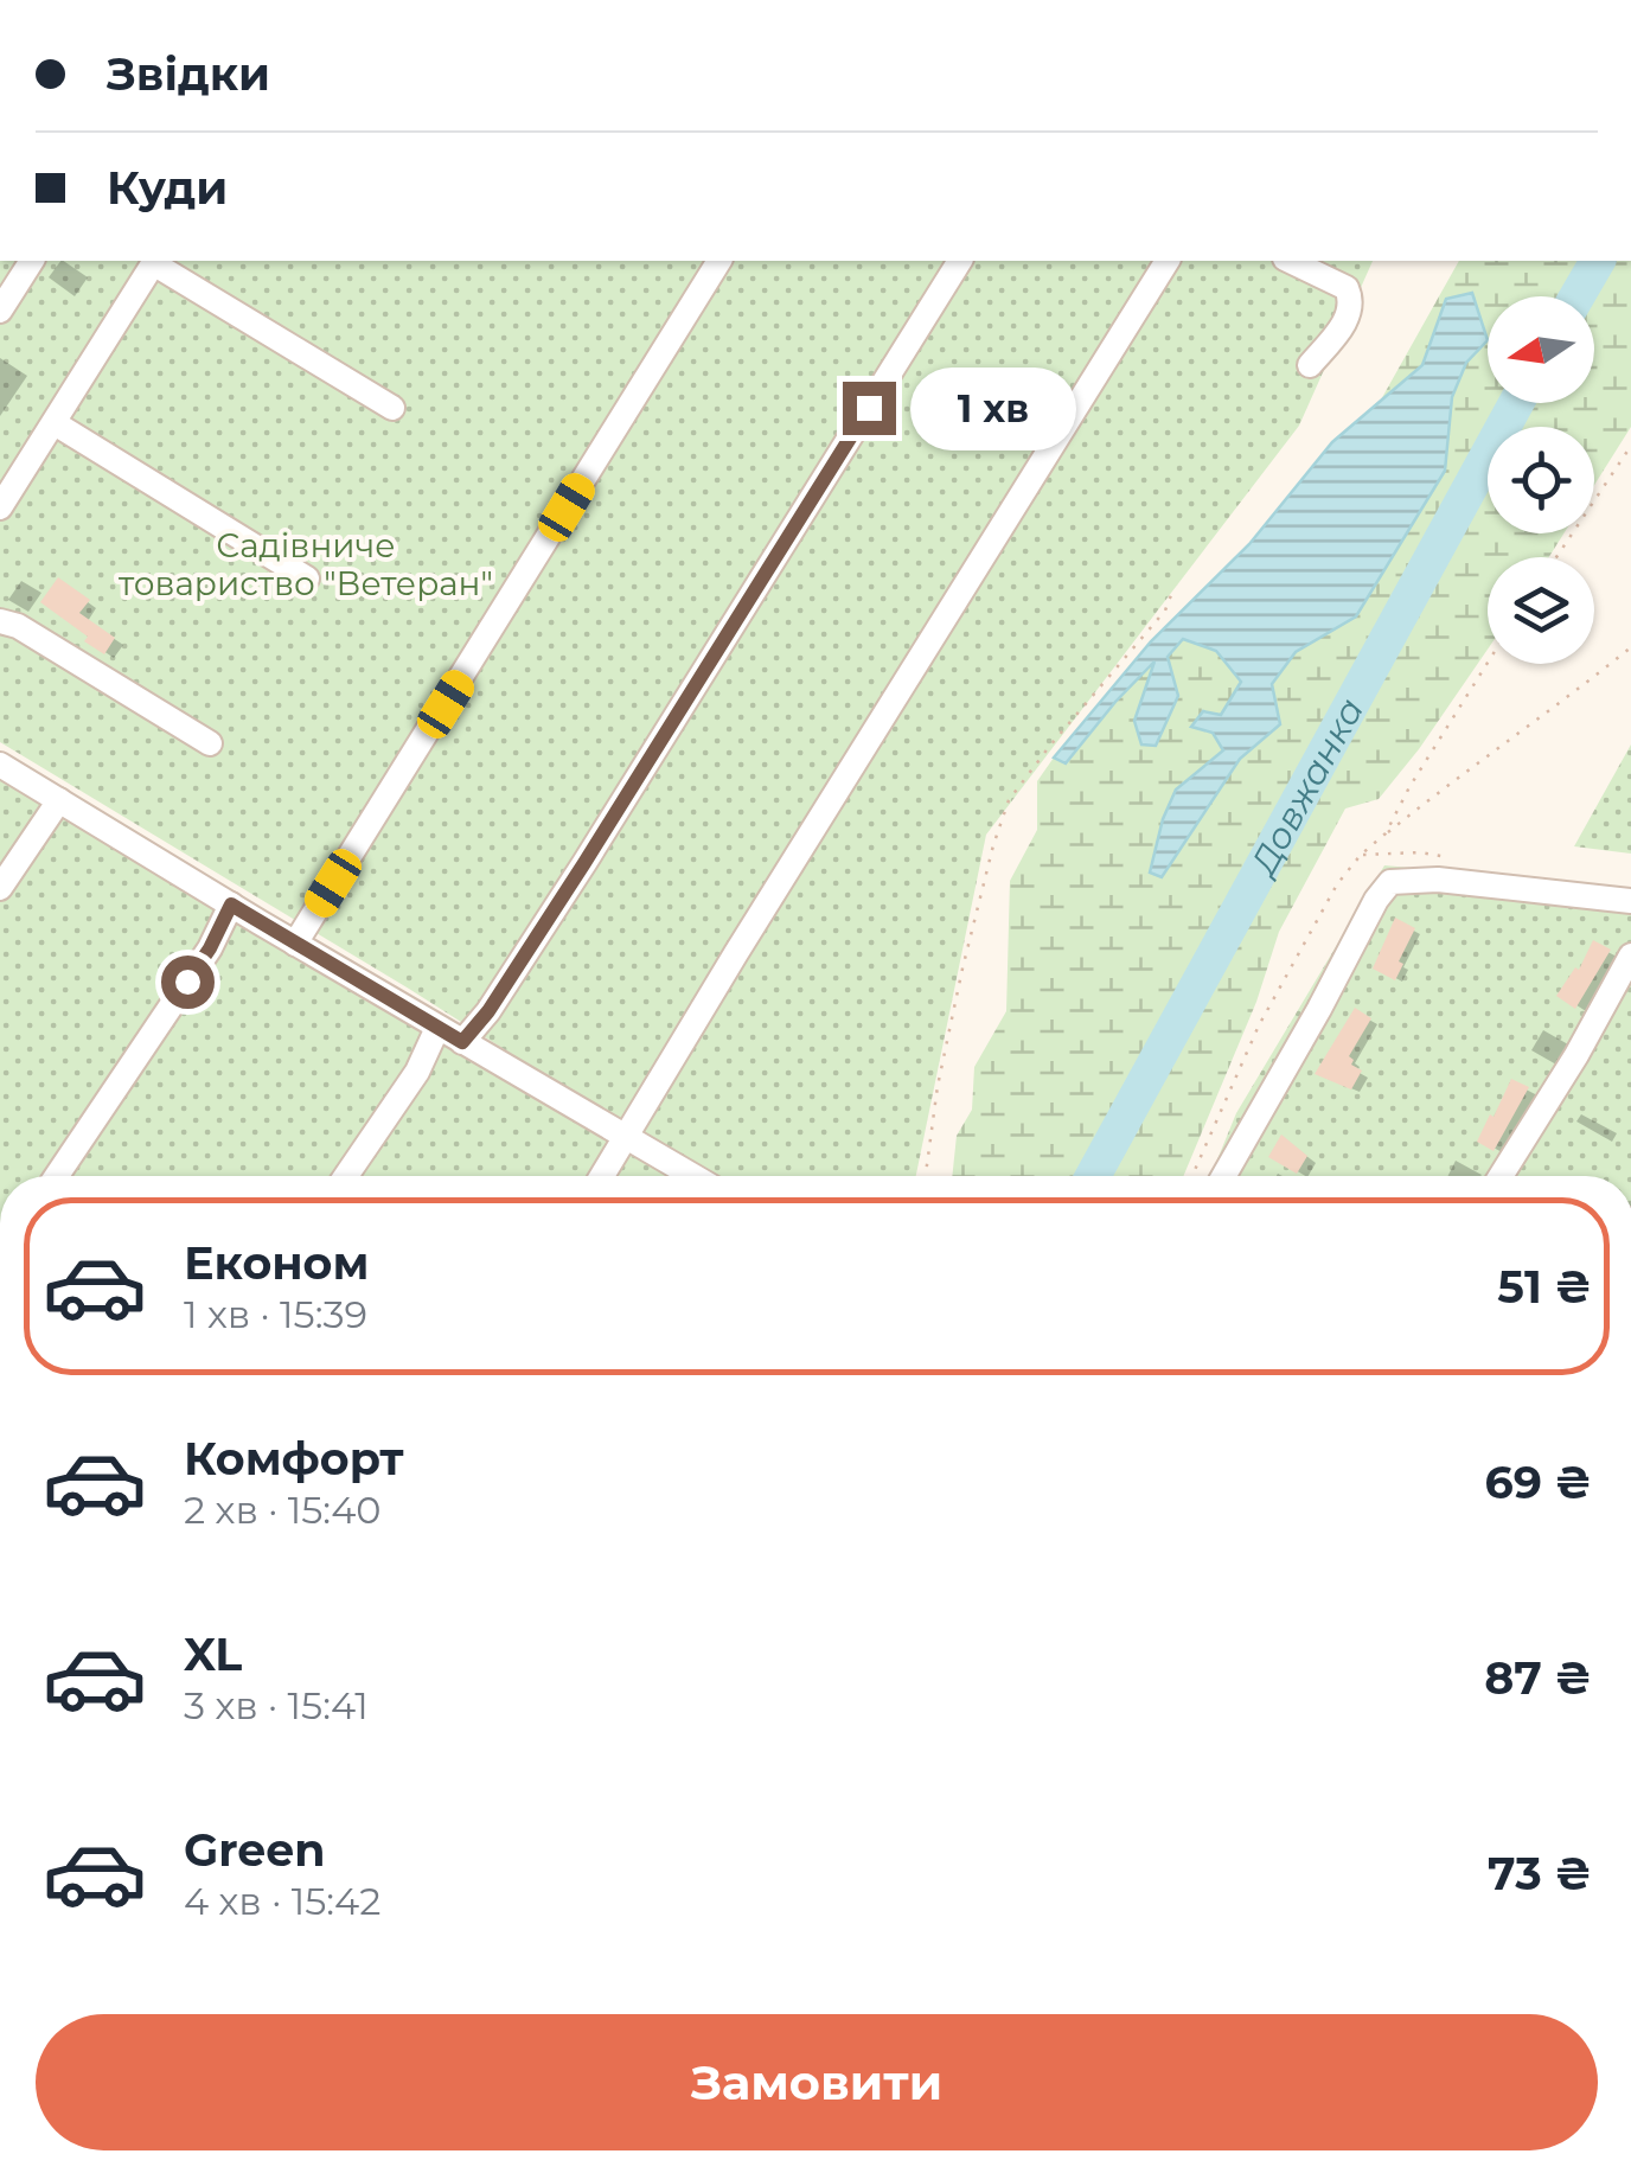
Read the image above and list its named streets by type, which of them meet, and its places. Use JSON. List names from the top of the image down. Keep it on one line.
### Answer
{"water":["Довжанка"],"parks":["Садівниче товариство \"Ветеран\""],"north":"left","page":{"banner":["Звідки","Куди"],"bubble":"1 хв","list":[{"name":"Економ","note":"1 хв · 15:39","value":"51 ₴"},{"name":"Комфорт","note":"2 хв · 15:40","value":"69 ₴"},{"name":"XL","note":"3 хв · 15:41","value":"87 ₴"},{"name":"Green","note":"4 хв · 15:42","value":"73 ₴"}],"buttons":"Замовити"}}
